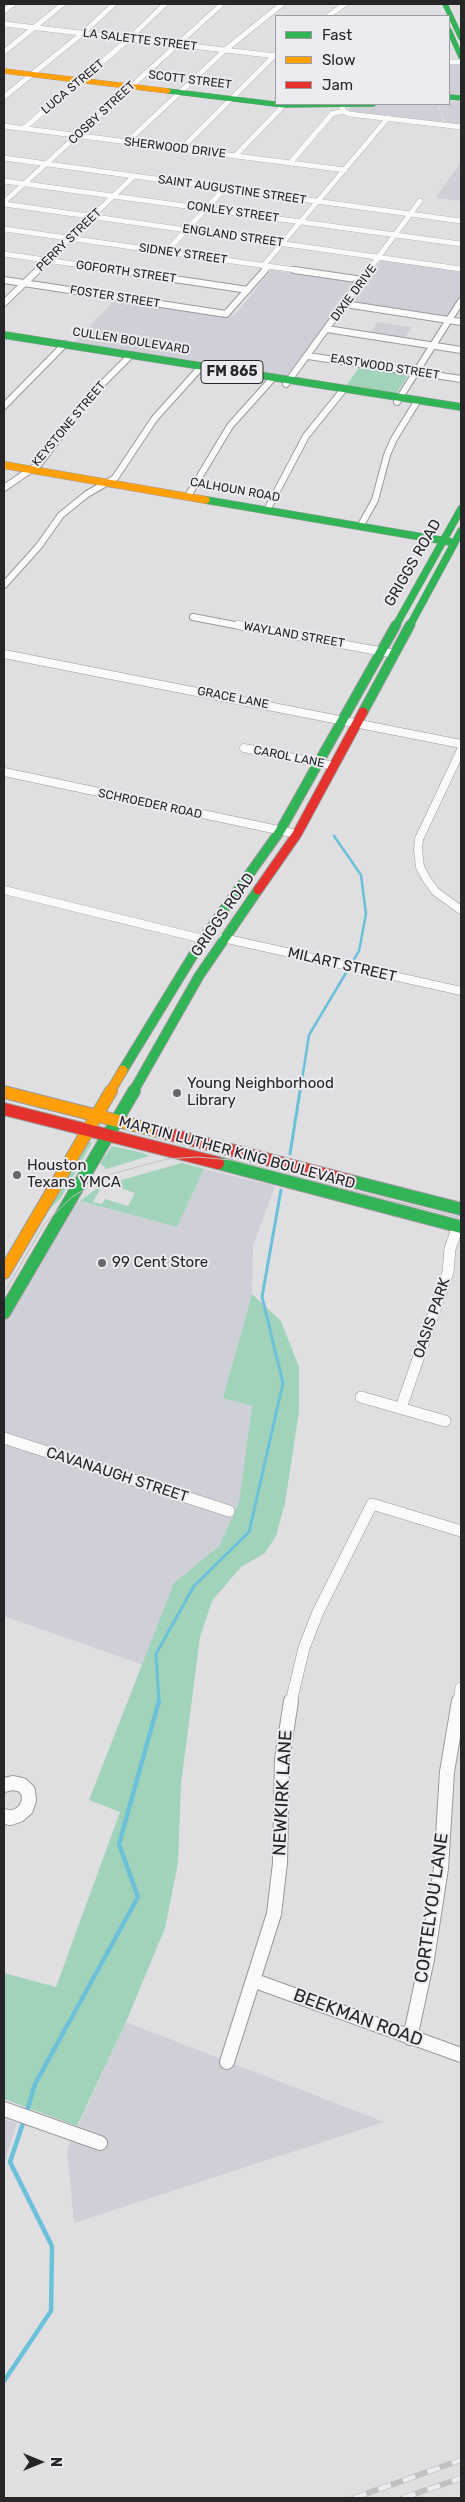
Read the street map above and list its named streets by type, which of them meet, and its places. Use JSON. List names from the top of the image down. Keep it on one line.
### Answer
{"streets":{"main road":["SCOTT STREET","CULLEN BOULEVARD","FM 865","CALHOUN ROAD","GRIGGS ROAD","MARTIN LUTHER KING BOULEVARD"],"street":["LA SALETTE STREET","LUCA STREET","COSBY STREET","SHERWOOD DRIVE","SAINT AUGUSTINE STREET","CONLEY STREET","ENGLAND STREET","PERRY STREET","SIDNEY STREET","GOFORTH STREET","DIXIE DRIVE","FOSTER STREET","EASTWOOD STREET","KEYSTONE STREET","WAYLAND STREET","GRACE LANE","CAROL LANE","SCHROEDER ROAD","MILART STREET","OASIS PARK","CAVANAUGH STREET","NEWKIRK LANE","CORTELYOU LANE","BEEKMAN ROAD"]},"crossings":[["LA SALETTE STREET","LUCA STREET"],["LA SALETTE STREET","COSBY STREET"],["SCOTT STREET","LUCA STREET"],["SCOTT STREET","COSBY STREET"],["LUCA STREET","SHERWOOD DRIVE"],["COSBY STREET","SHERWOOD DRIVE"],["COSBY STREET","SAINT AUGUSTINE STREET"],["COSBY STREET","CONLEY STREET"],["COSBY STREET","ENGLAND STREET"],["SAINT AUGUSTINE STREET","PERRY STREET"],["SAINT AUGUSTINE STREET","DIXIE DRIVE"],["CONLEY STREET","PERRY STREET"],["CONLEY STREET","DIXIE DRIVE"],["ENGLAND STREET","PERRY STREET"],["ENGLAND STREET","DIXIE DRIVE"],["PERRY STREET","SIDNEY STREET"],["PERRY STREET","GOFORTH STREET"],["PERRY STREET","FOSTER STREET"],["SIDNEY STREET","DIXIE DRIVE"],["GOFORTH STREET","FOSTER STREET"],["DIXIE DRIVE","CULLEN BOULEVARD"],["DIXIE DRIVE","EASTWOOD STREET"],["CULLEN BOULEVARD","KEYSTONE STREET"],["KEYSTONE STREET","CALHOUN ROAD"],["CALHOUN ROAD","GRIGGS ROAD"],["GRIGGS ROAD","WAYLAND STREET"],["GRIGGS ROAD","GRACE LANE"],["GRIGGS ROAD","CAROL LANE"],["GRIGGS ROAD","SCHROEDER ROAD"],["GRIGGS ROAD","MILART STREET"],["GRIGGS ROAD","MARTIN LUTHER KING BOULEVARD"],["MARTIN LUTHER KING BOULEVARD","OASIS PARK"],["NEWKIRK LANE","BEEKMAN ROAD"],["CORTELYOU LANE","BEEKMAN ROAD"]],"places":["Young Neighborhood Library","Houston Texans YMCA","99 Cent Store"],"legend":["Fast","Slow","Jam"],"north":"right"}
